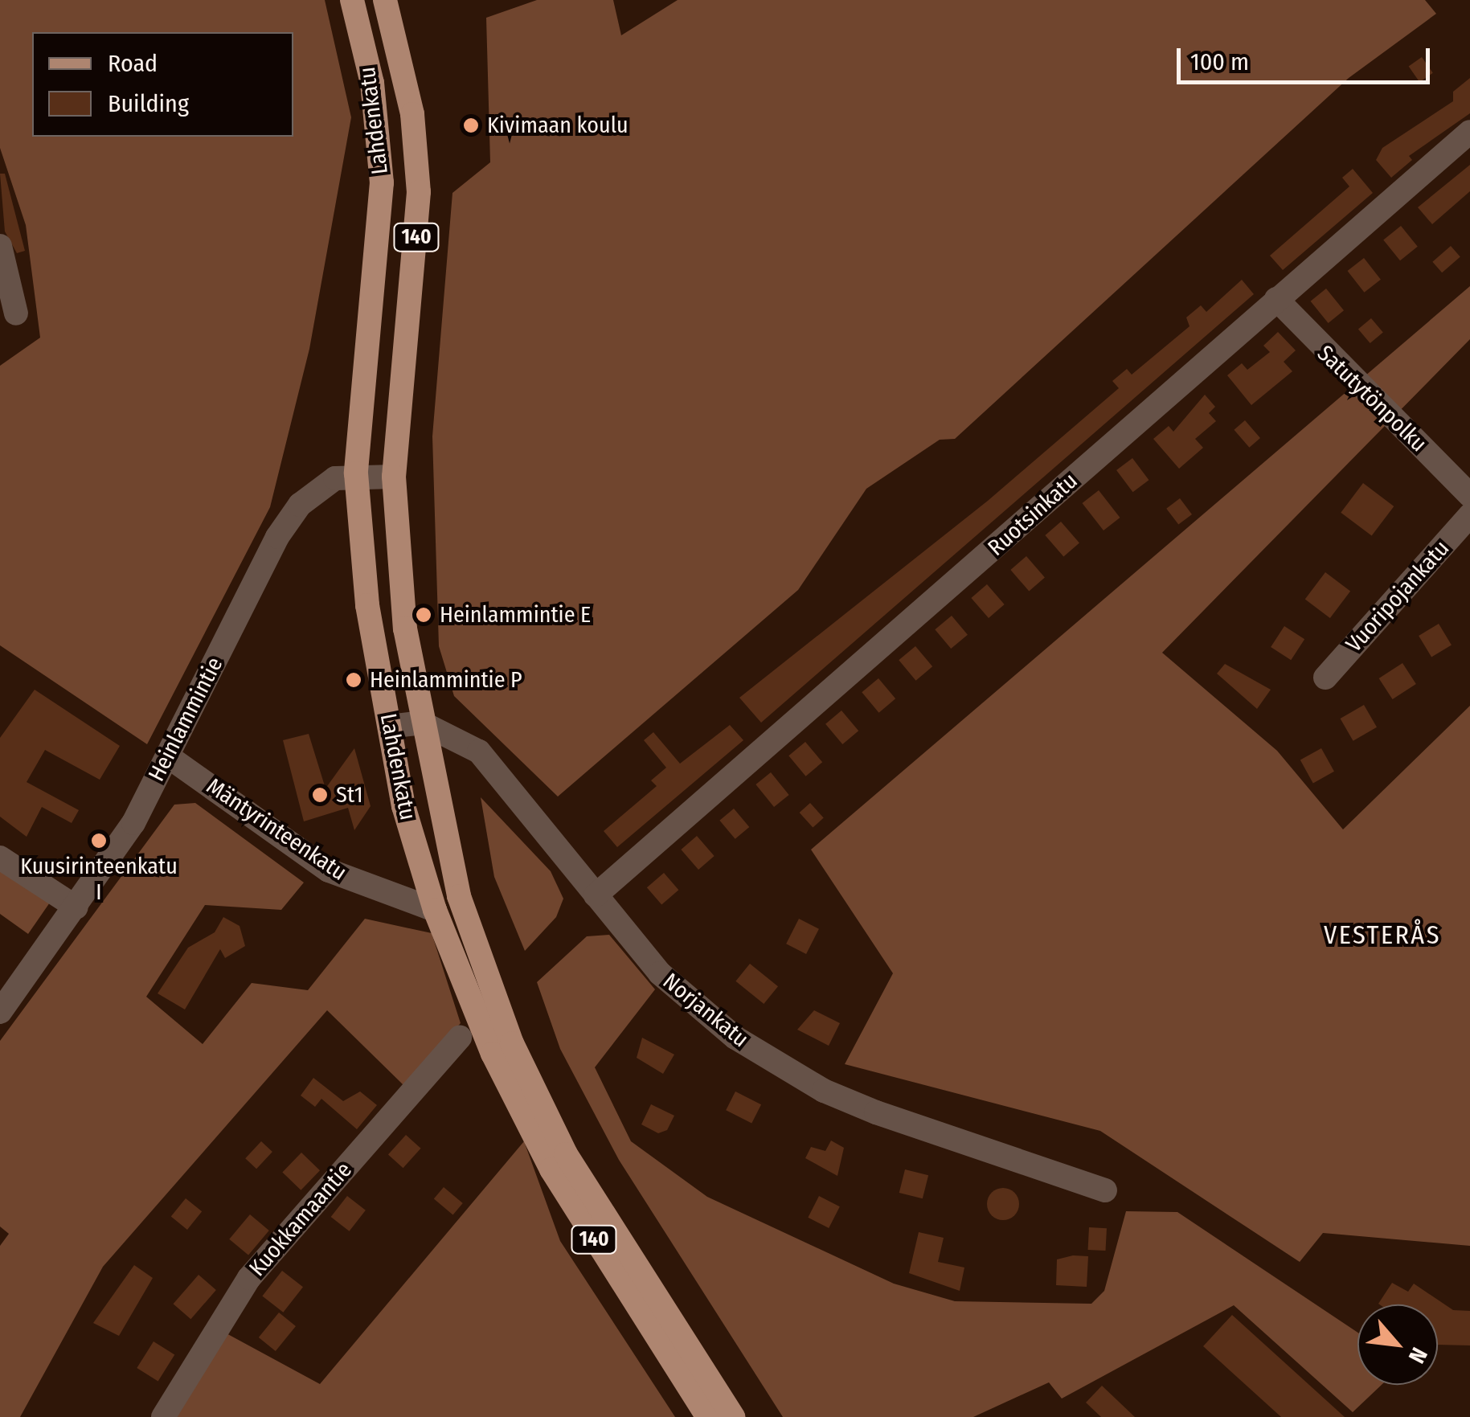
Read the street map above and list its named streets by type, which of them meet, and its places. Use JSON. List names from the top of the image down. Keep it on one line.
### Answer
{"streets":{"main road":["Lahdenkatu","140"],"street":["Satutytönpolku","Ruotsinkatu","Vuoripojankatu","Heinlammintie","Mäntyrinteenkatu","Norjankatu","Kuokkamaantie"]},"crossings":[["Lahdenkatu","Heinlammintie"],["Lahdenkatu","Mäntyrinteenkatu"],["Lahdenkatu","Norjankatu"],["Satutytönpolku","Ruotsinkatu"],["Ruotsinkatu","Norjankatu"],["Heinlammintie","Mäntyrinteenkatu"]],"districts":["VESTERÅS"],"places":["Kivimaan koulu","Heinlammintie E","Heinlammintie P","St1","Kuusirinteenkatu I"],"legend":["Road","Building"],"scale_bar":"100 m","north":"bottom right"}
